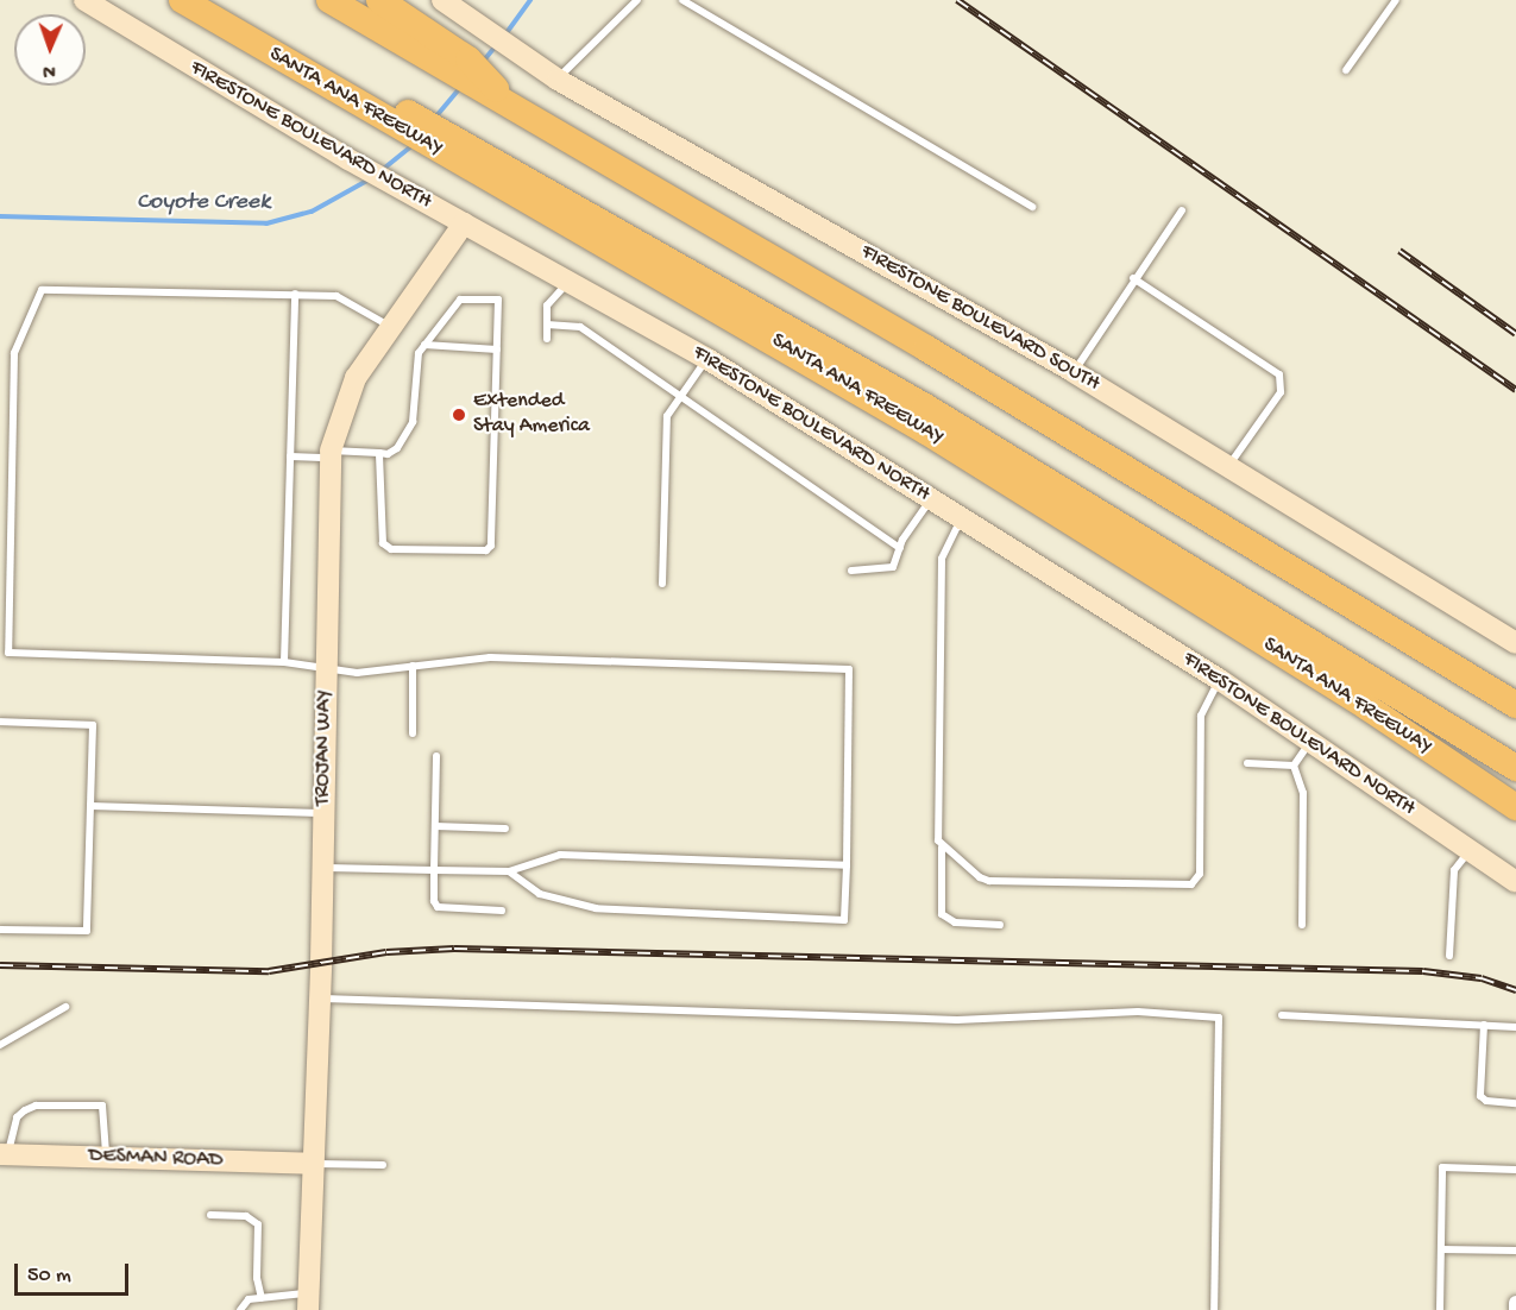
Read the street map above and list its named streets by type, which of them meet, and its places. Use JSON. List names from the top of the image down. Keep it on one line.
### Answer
{"streets":{"highway":["SANTA ANA FREEWAY"],"street":["FIRESTONE BOULEVARD NORTH","FIRESTONE BOULEVARD SOUTH","TROJAN WAY","DESMAN ROAD"]},"crossings":[["FIRESTONE BOULEVARD NORTH","TROJAN WAY"],["TROJAN WAY","DESMAN ROAD"]],"water":["Coyote Creek"],"places":["Extended Stay America"],"scale_bar":"50 m","north":"bottom"}
